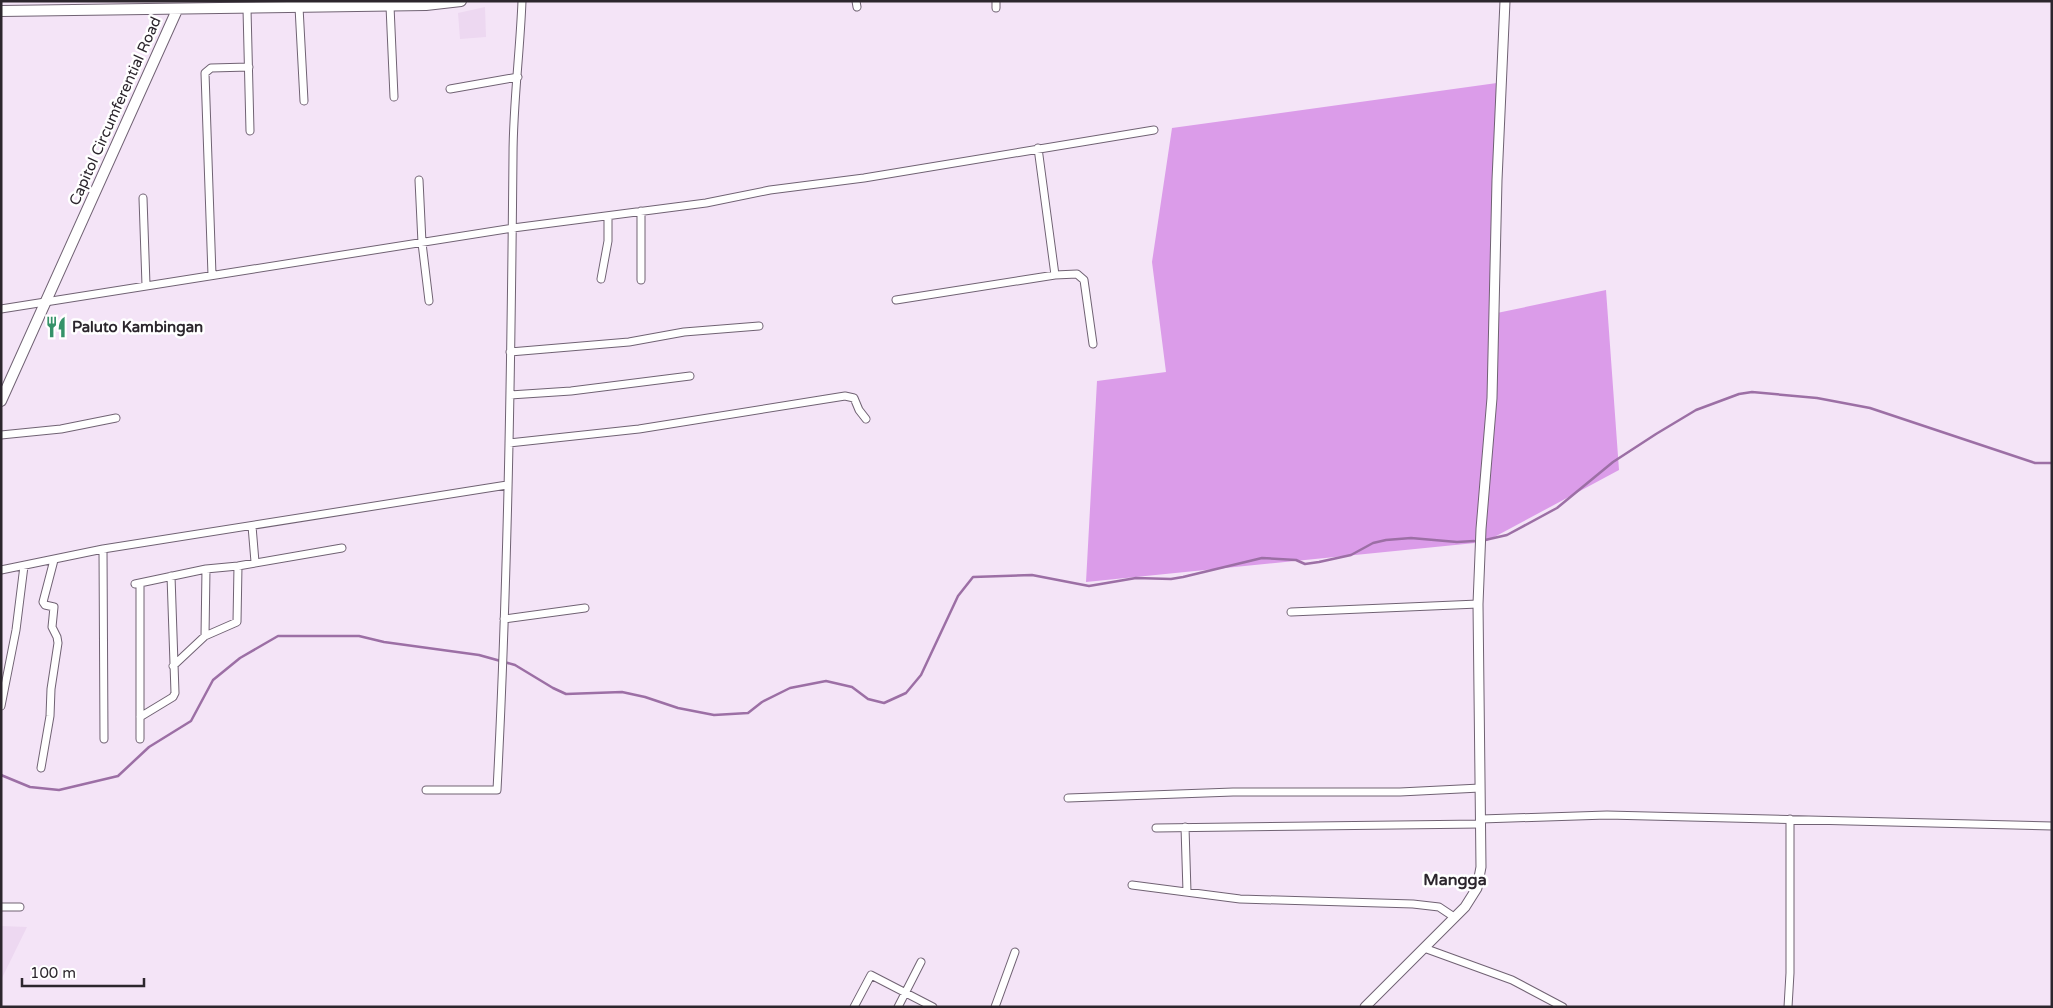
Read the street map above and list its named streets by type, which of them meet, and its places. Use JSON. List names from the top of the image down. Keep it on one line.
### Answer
{"streets":{"main road":["Capitol Circumferential Road"]},"districts":["Mangga"],"places":{"restaurant":["Paluto Kambingan"]},"scale_bar":"100 m"}
